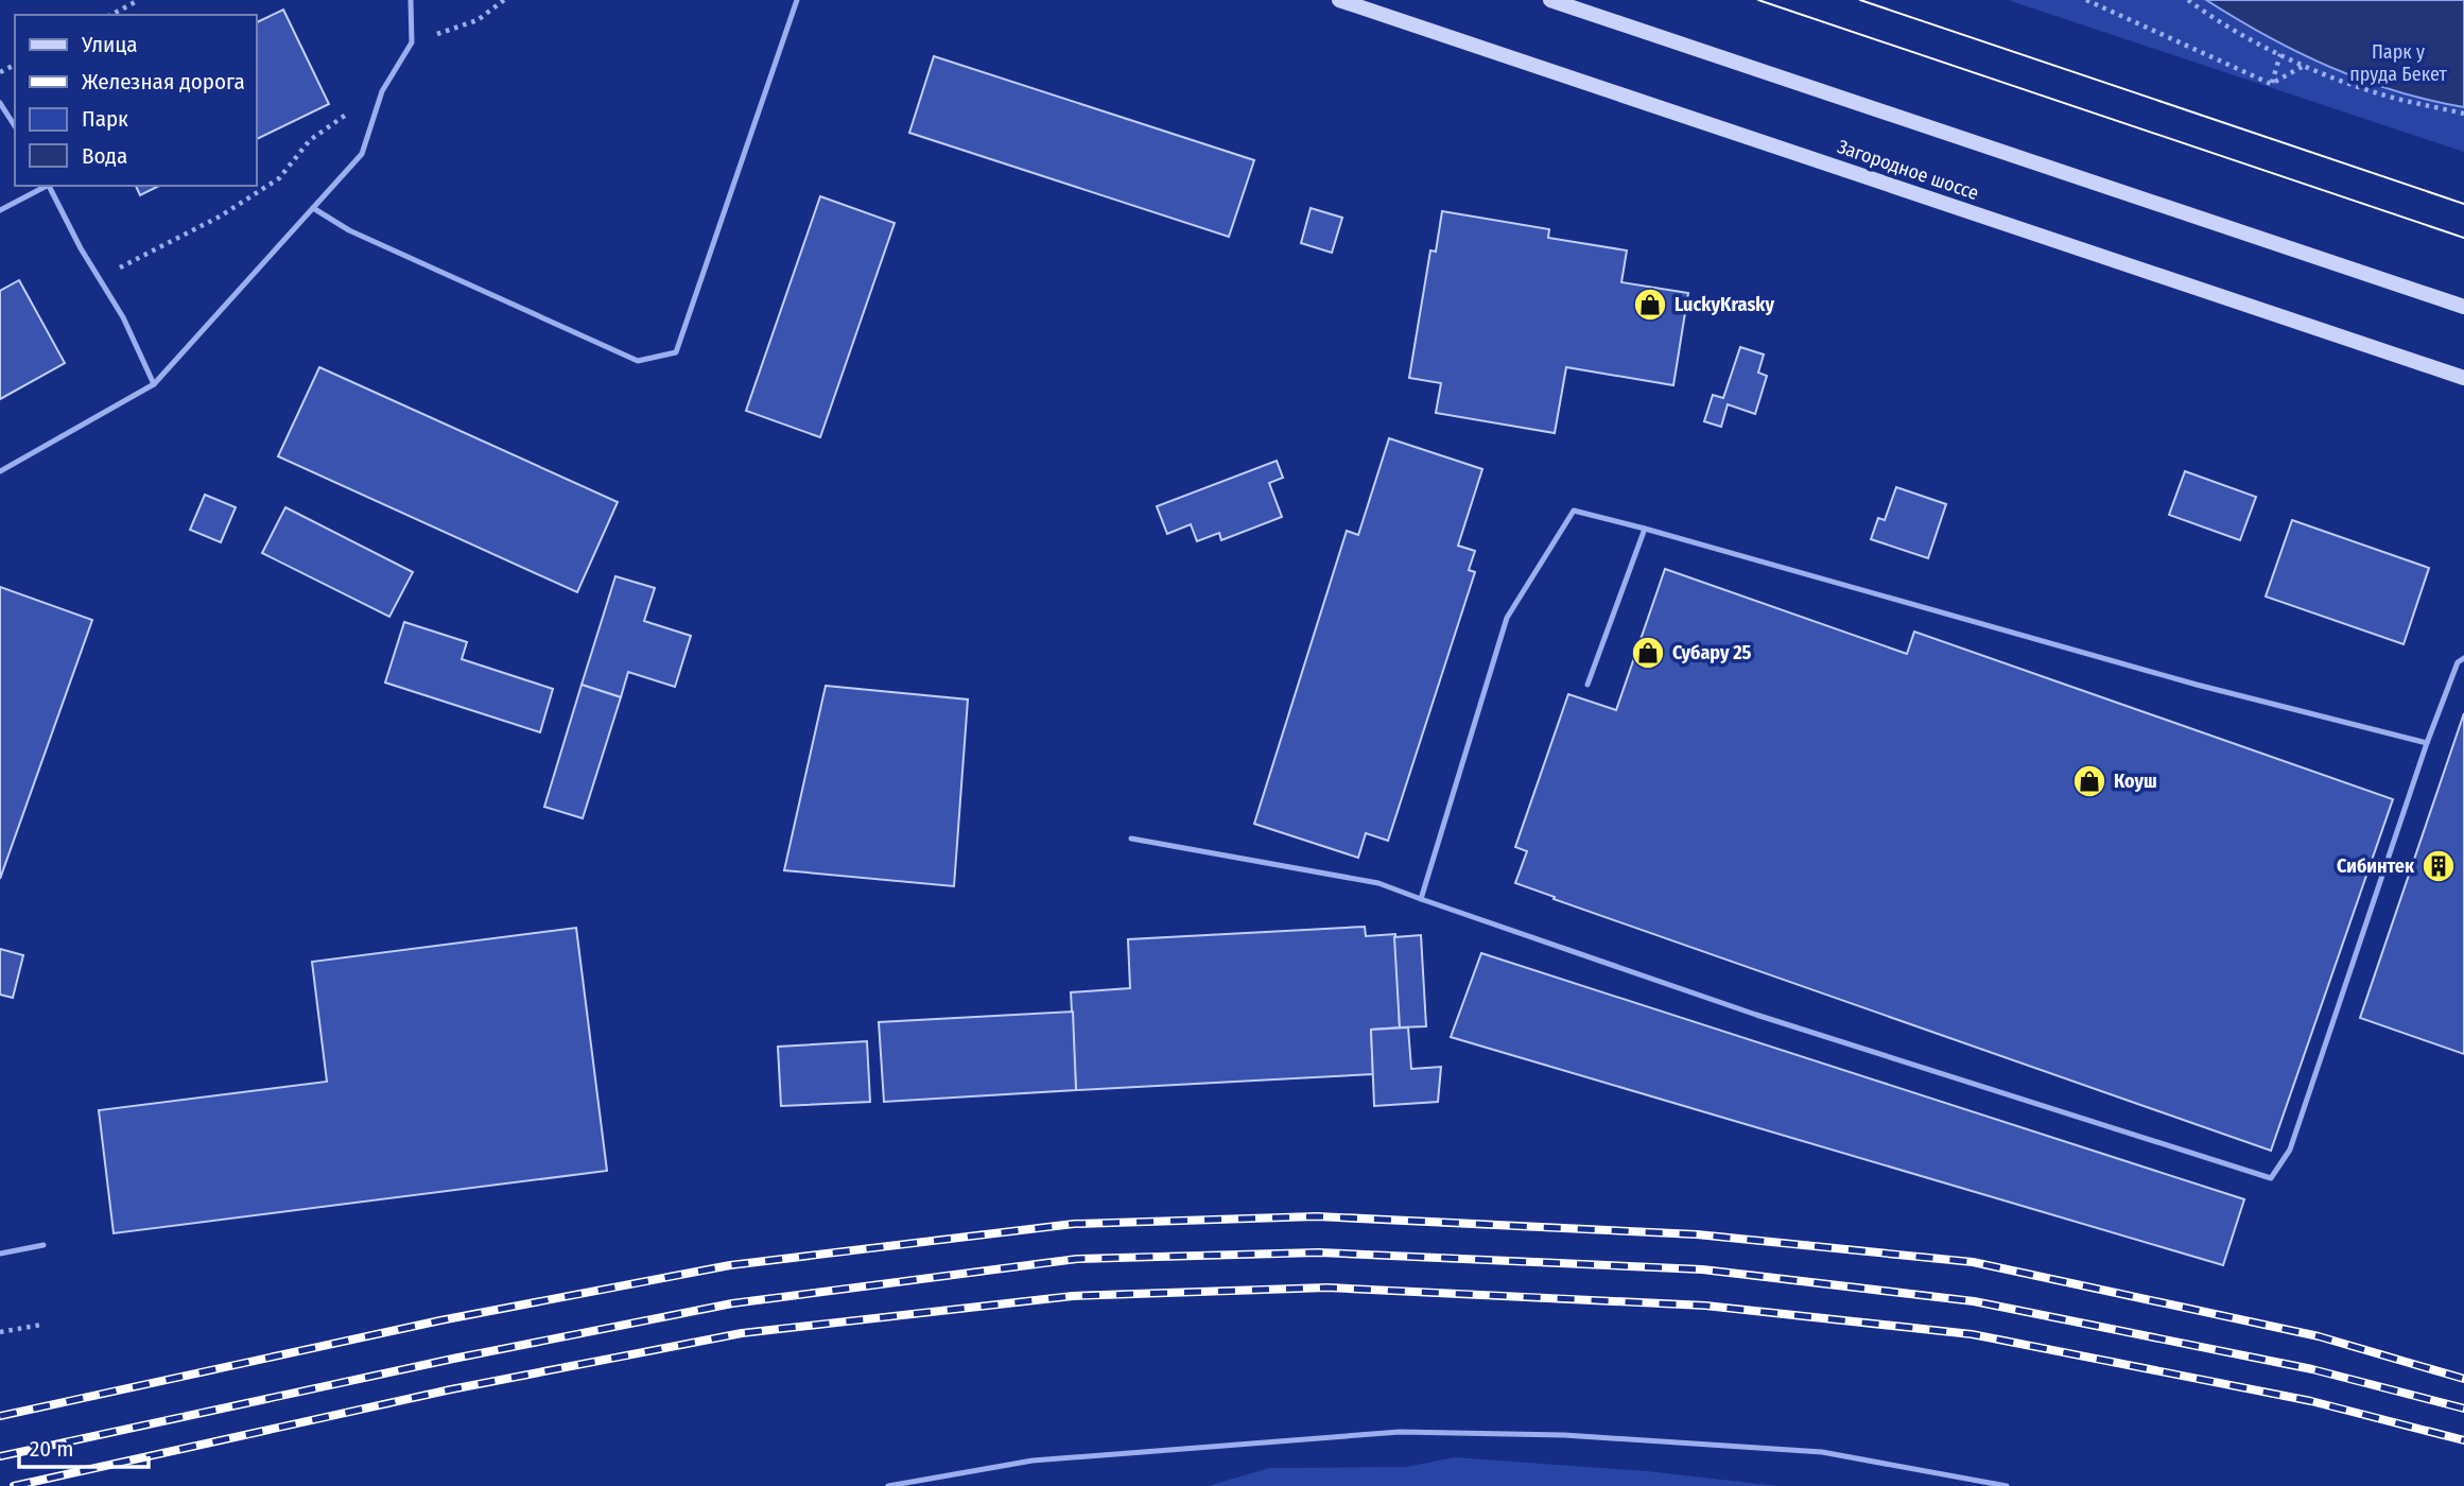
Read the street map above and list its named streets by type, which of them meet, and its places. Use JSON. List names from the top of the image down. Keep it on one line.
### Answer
{"streets":{"main road":["Загородное шоссе"]},"parks":["Парк у пруда Бекет"],"places":{"shop":["LuckyKrasky","Субару 25","Коуш"],"building":["Сибинтек"]},"legend":["Улица","Железная дорога","Парк","Вода"],"scale_bar":"20 m"}
